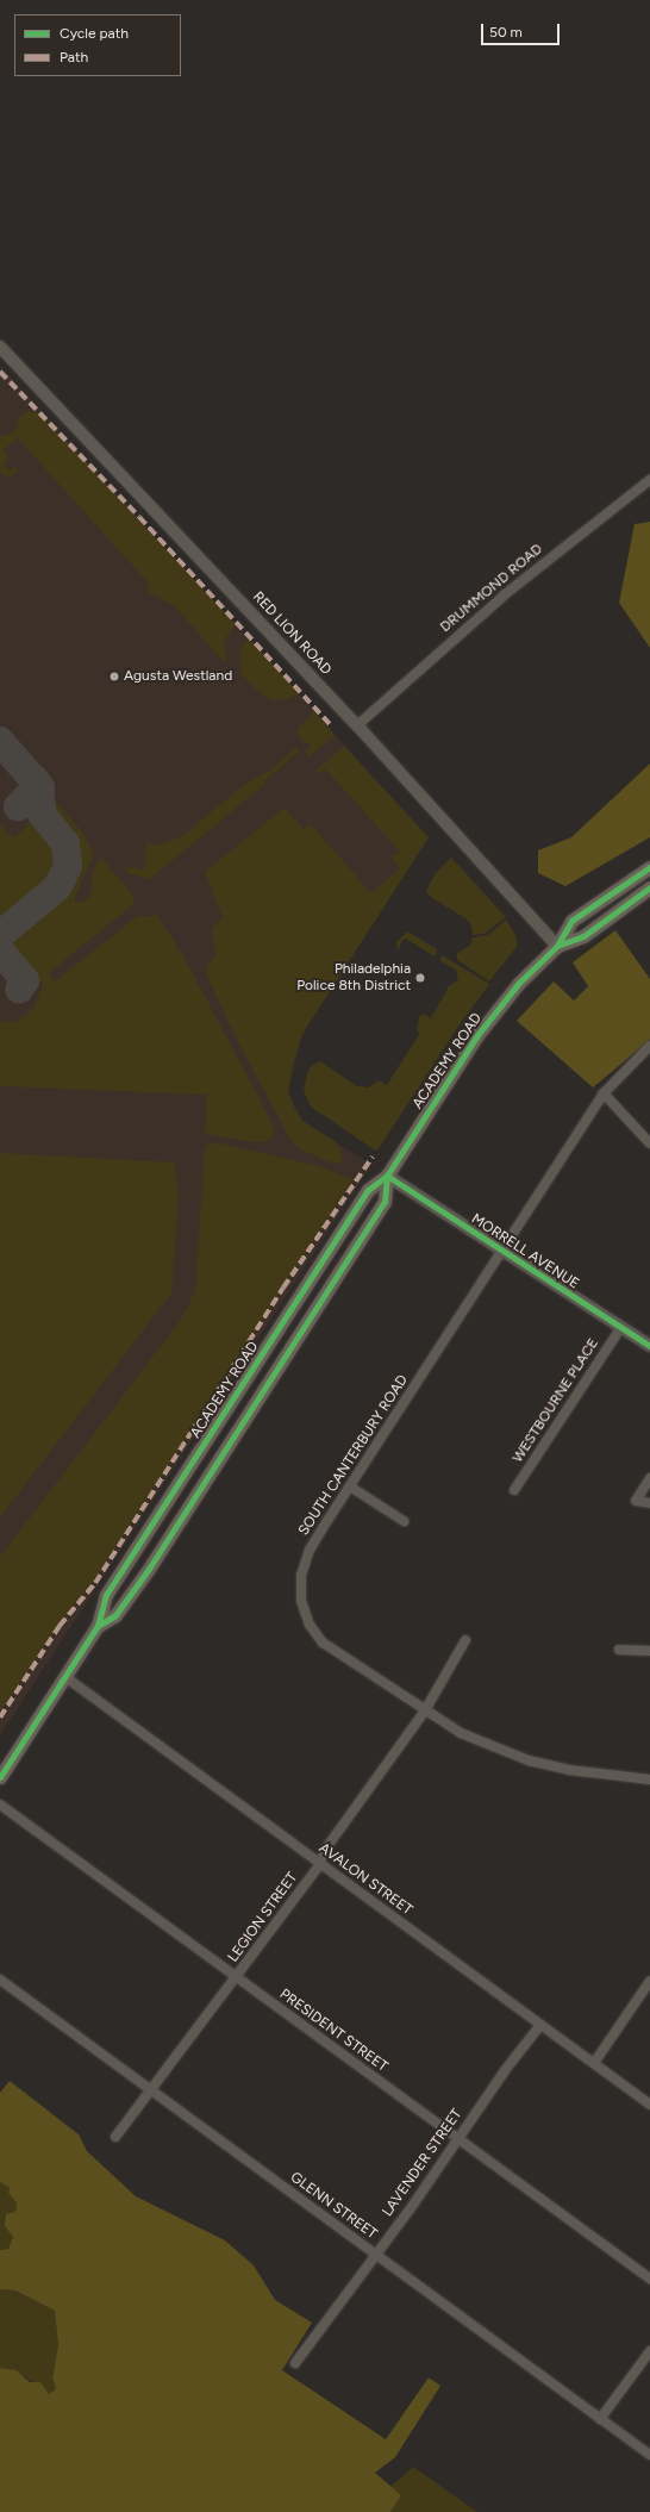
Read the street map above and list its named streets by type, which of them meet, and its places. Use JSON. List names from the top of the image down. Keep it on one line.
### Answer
{"streets":{"main road":["ACADEMY ROAD"],"street":["DRUMMOND ROAD","RED LION ROAD","MORRELL AVENUE","WESTBOURNE PLACE","SOUTH CANTERBURY ROAD","AVALON STREET","LEGION STREET","PRESIDENT STREET","LAVENDER STREET","GLENN STREET"]},"crossings":[["DRUMMOND ROAD","RED LION ROAD"],["RED LION ROAD","ACADEMY ROAD"],["ACADEMY ROAD","MORRELL AVENUE"],["ACADEMY ROAD","AVALON STREET"],["MORRELL AVENUE","WESTBOURNE PLACE"],["MORRELL AVENUE","SOUTH CANTERBURY ROAD"],["SOUTH CANTERBURY ROAD","LEGION STREET"],["AVALON STREET","LEGION STREET"],["AVALON STREET","LAVENDER STREET"],["LEGION STREET","PRESIDENT STREET"],["LEGION STREET","GLENN STREET"],["PRESIDENT STREET","LAVENDER STREET"],["LAVENDER STREET","GLENN STREET"]],"places":["Agusta Westland","Philadelphia Police 8th District"],"legend":["Cycle path","Path"],"scale_bar":"50 m"}
